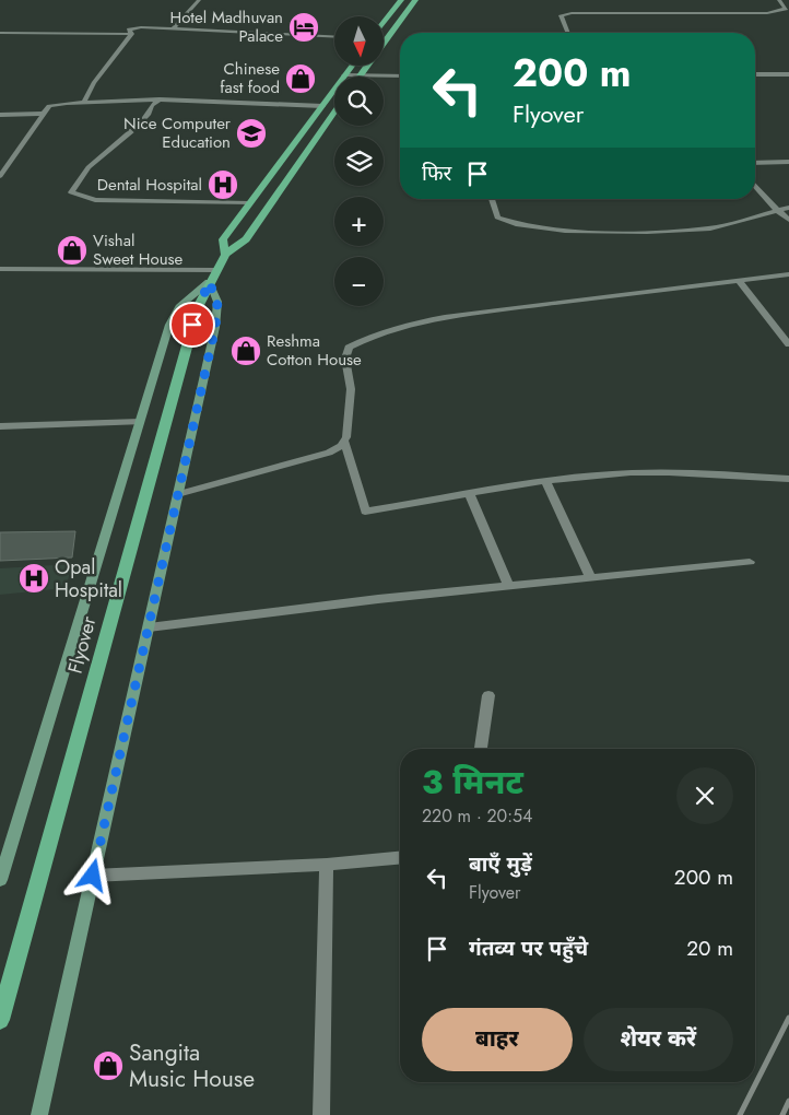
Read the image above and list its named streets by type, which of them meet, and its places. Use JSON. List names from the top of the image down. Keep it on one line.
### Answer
{"streets":{"main road":["Flyover"]},"places":{"hotel":["Hotel Madhuvan Palace"],"shop":["Chinese fast food","Vishal Sweet House","Reshma Cotton House","Sangita Music House"],"school or university":["Nice Computer Education"],"hospital":["Dental Hospital","Opal Hospital"]},"north":"bottom","page":{"map_buttons":["+","−"],"turn":["200 m","Flyover"],"then":"फिर","heading":["3 मिनट","220 m · 20:54"],"list":[{"name":"बाएँ मुड़ें","note":"Flyover","value":"200 m"},{"name":"गंतव्य पर पहुँचे","value":"20 m"}],"buttons":["बाहर","शेयर करें"]}}
